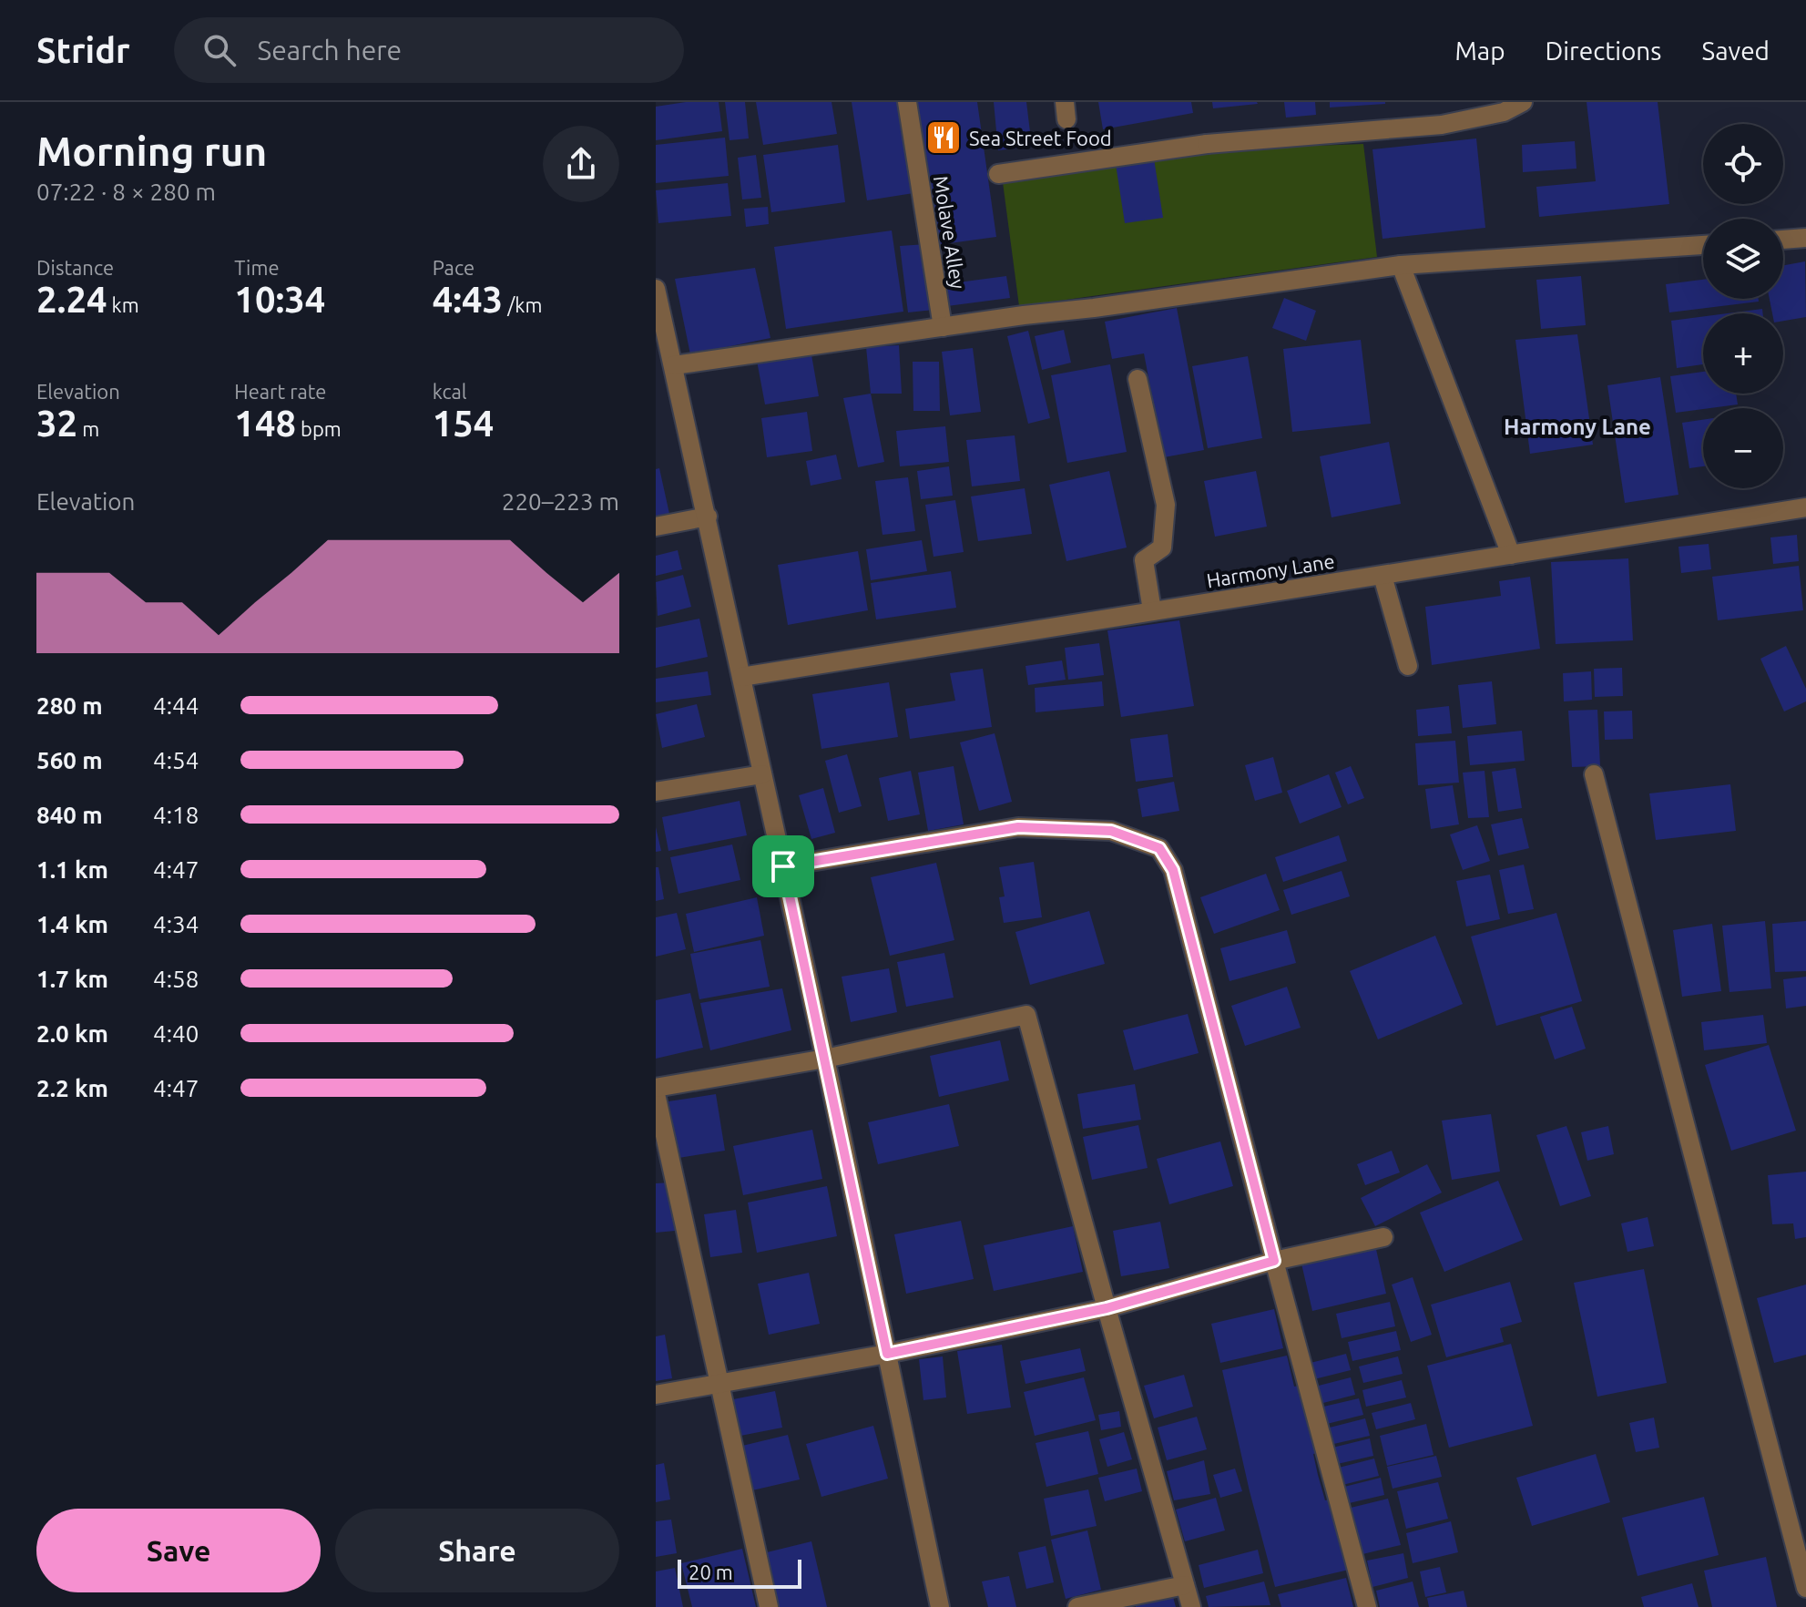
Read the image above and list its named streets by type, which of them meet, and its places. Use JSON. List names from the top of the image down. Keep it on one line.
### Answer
{"streets":{"street":["Molave Alley","Harmony Lane"]},"districts":["Harmony Lane"],"places":{"restaurant":["Sea Street Food"]},"scale_bar":"20 m","page":{"header":"Stridr","search":"Search here","nav":["Map","Directions","Saved"],"heading":["Morning run","07:22 · 8 × 280 m"],"map_buttons":["+","−"],"stats":[["Distance","2.24 km"],["Time","10:34"],["Pace","4:43 /km"],["Elevation","32 m"],["Heart rate","148 bpm"],["kcal","154"]],"chart":["Elevation","220–223 m"],"list":[{"name":"280 m","note":"4:44"},{"name":"560 m","note":"4:54"},{"name":"840 m","note":"4:18"},{"name":"1.1 km","note":"4:47"},{"name":"1.4 km","note":"4:34"},{"name":"1.7 km","note":"4:58"},{"name":"2.0 km","note":"4:40"},{"name":"2.2 km","note":"4:47"}],"buttons":["Save","Share"],"scale":"20 m"}}
